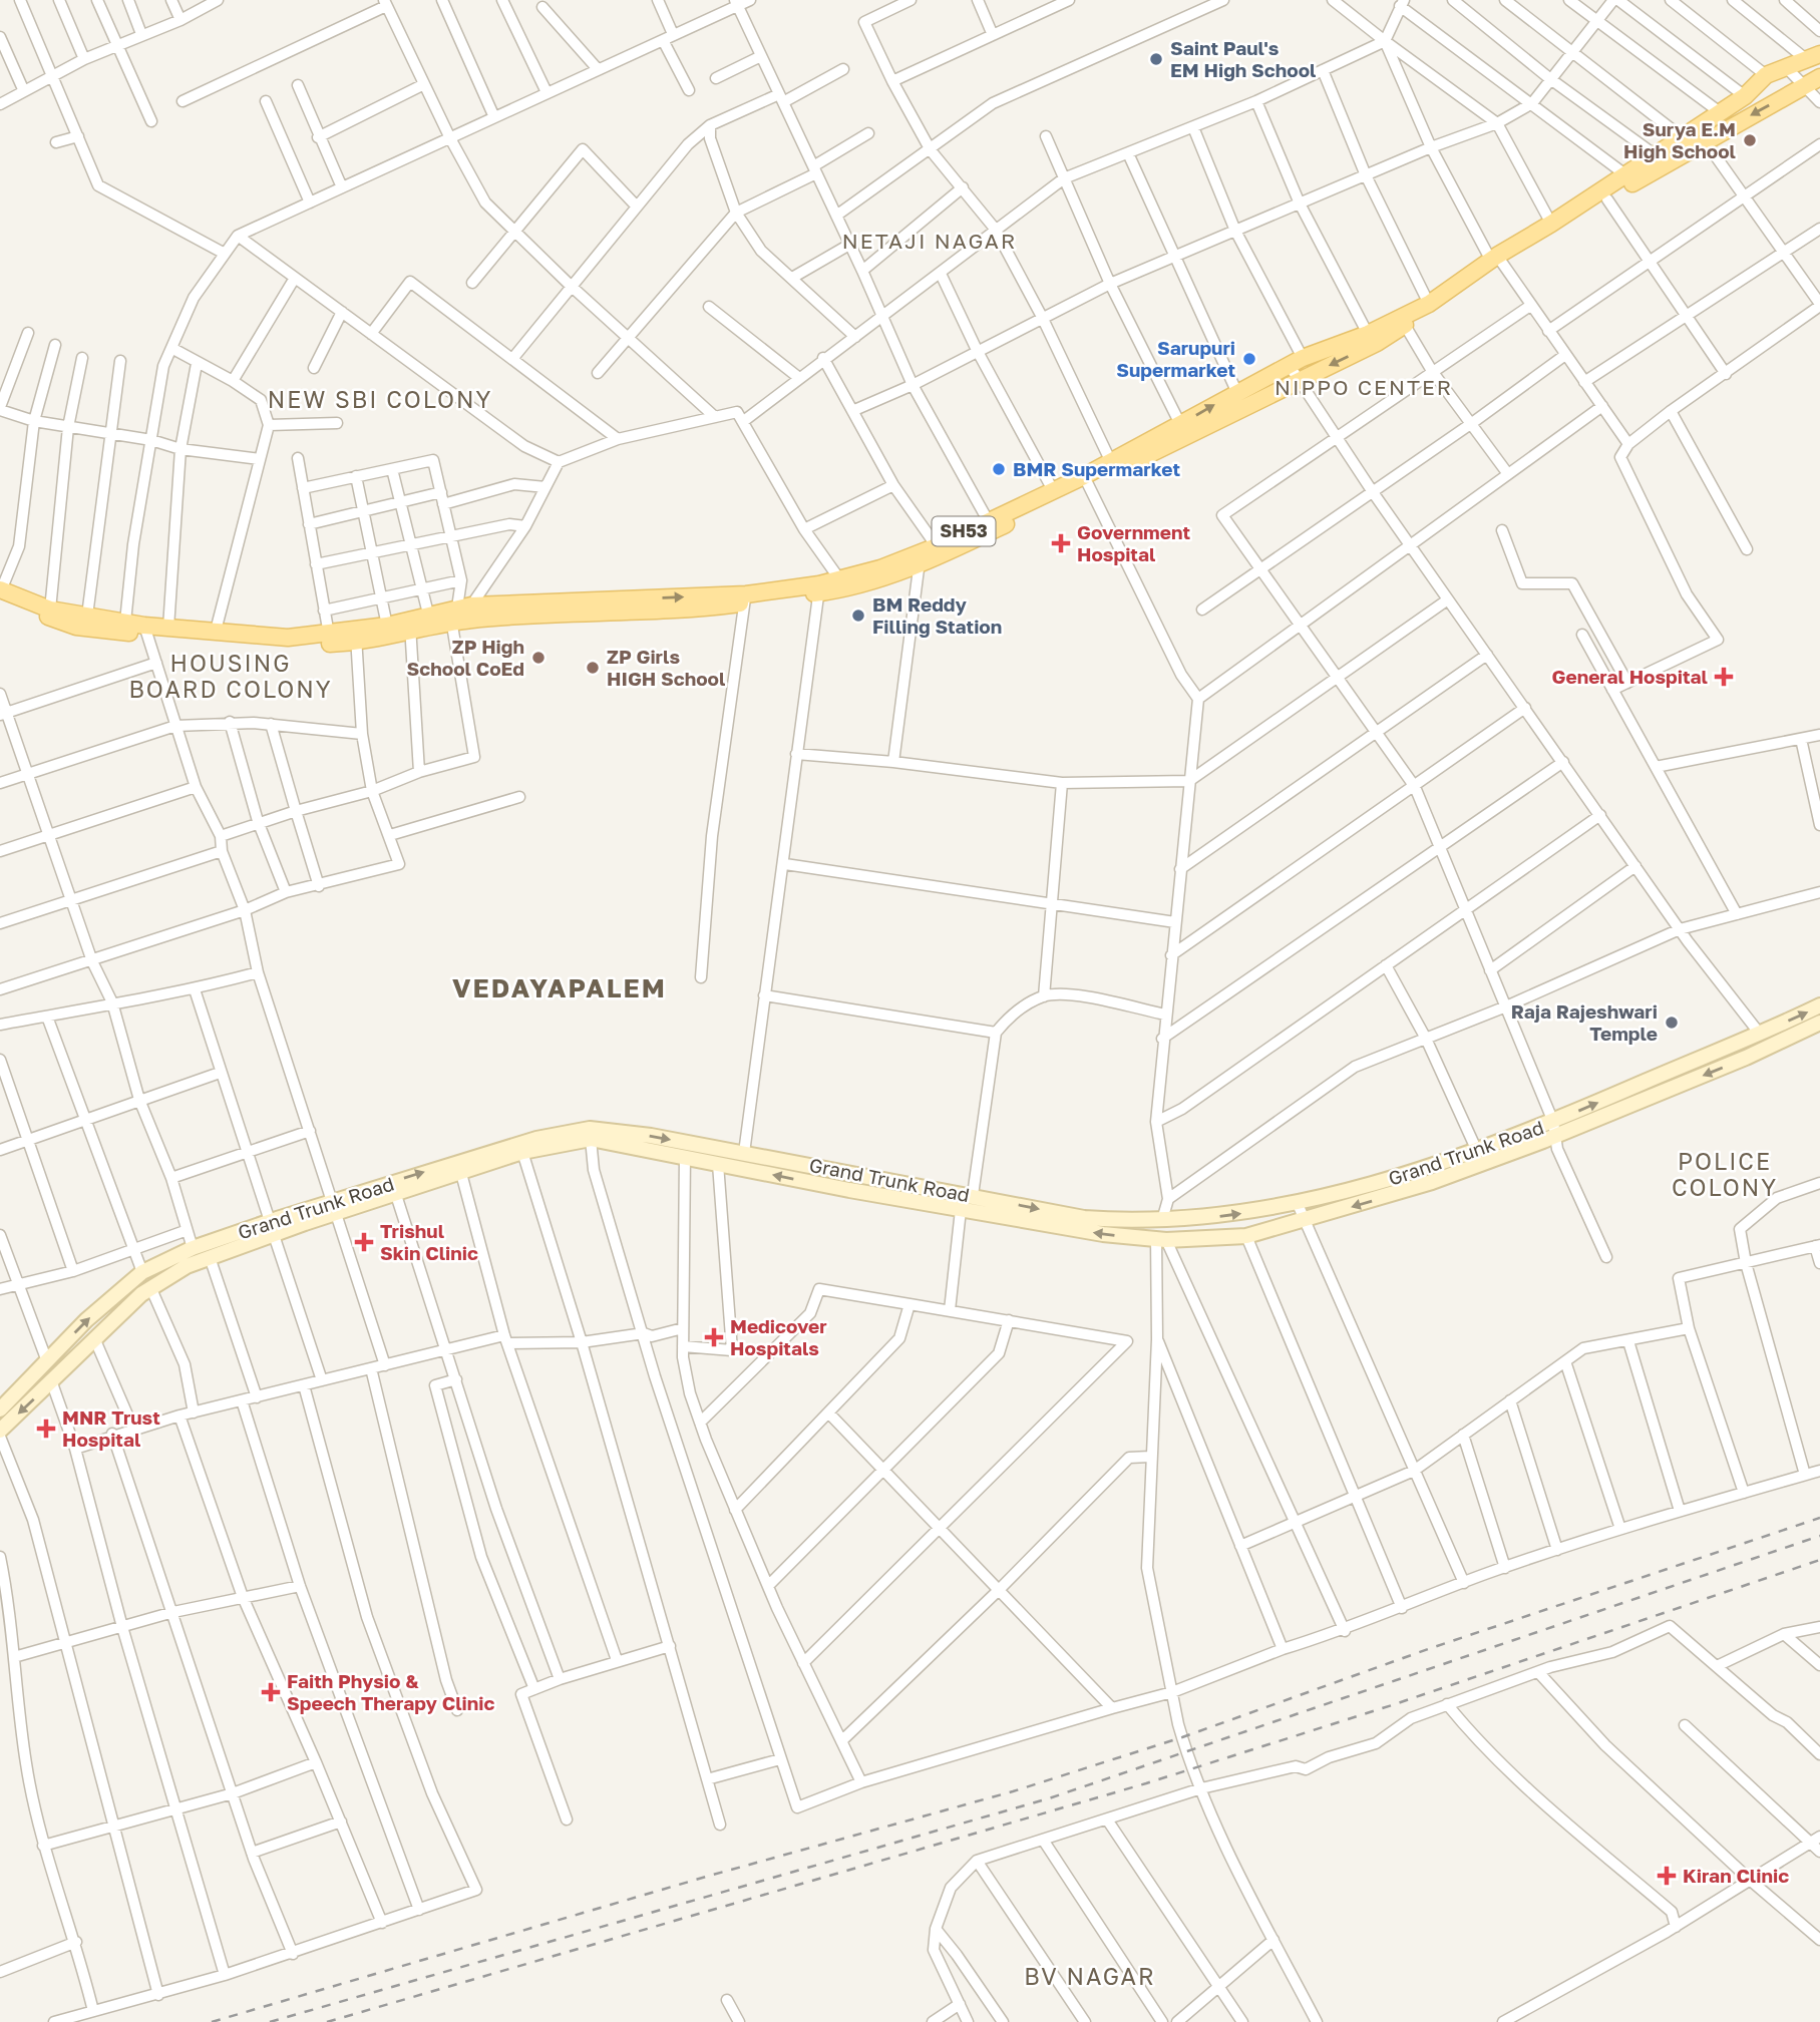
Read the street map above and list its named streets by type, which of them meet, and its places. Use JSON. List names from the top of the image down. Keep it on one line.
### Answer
{"streets":{"main road":["SH53","Grand Trunk Road"]},"districts":["NETAJI NAGAR","NIPPO CENTER","NEW SBI COLONY","HOUSING BOARD COLONY","VEDAYAPALEM","POLICE COLONY","BV NAGAR"],"places":{"other":["Saint Paul's EM High School","Surya E.M High School","Sarupuri Supermarket","BMR Supermarket","BM Reddy Filling Station","ZP High School CoEd","ZP Girls HIGH School","Raja Rajeshwari Temple"],"health":["Government Hospital","General Hospital","Trishul Skin Clinic","Medicover Hospitals","MNR Trust Hospital","Faith Physio & Speech Therapy Clinic","Kiran Clinic"]}}
